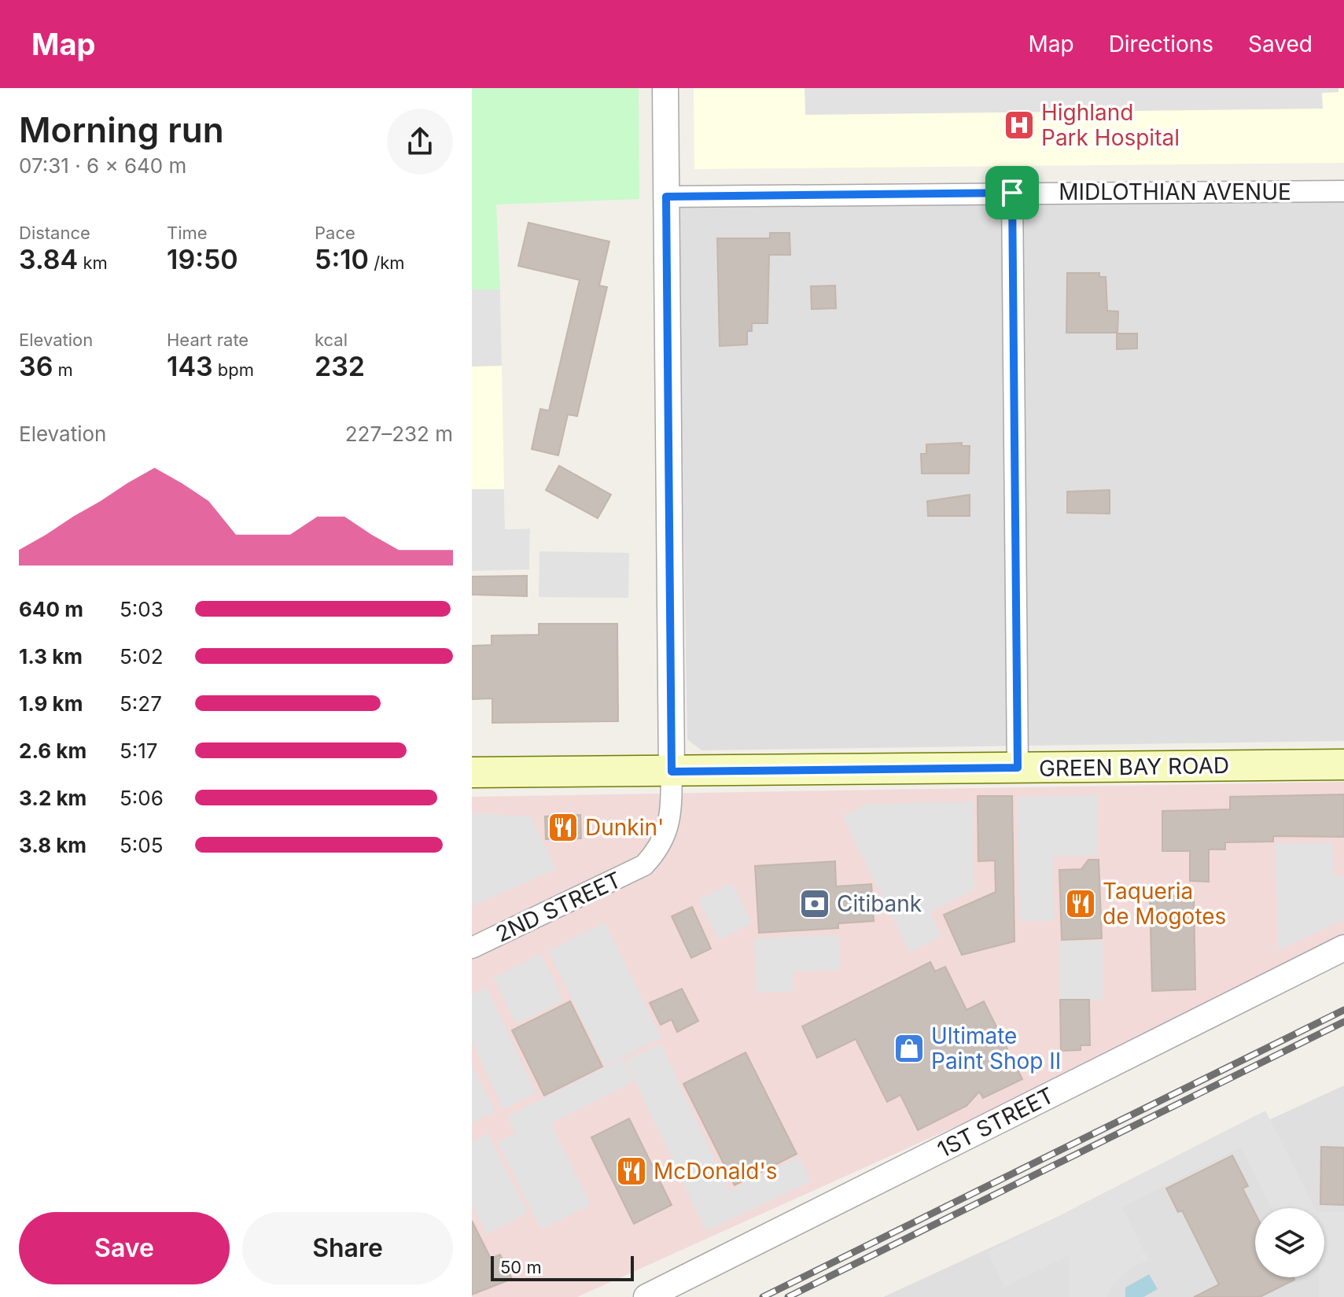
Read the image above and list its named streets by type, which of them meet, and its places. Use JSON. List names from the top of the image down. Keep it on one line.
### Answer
{"streets":{"main road":["GREEN BAY ROAD"],"street":["MIDLOTHIAN AVENUE","2ND STREET","1ST STREET"]},"crossings":[["GREEN BAY ROAD","2ND STREET"]],"places":{"hospital":["Highland Park Hospital"],"restaurant":["Dunkin'","Taqueria de Mogotes","McDonald's"],"bank":["Citibank"],"shop":["Ultimate Paint Shop II"]},"scale_bar":"50 m","page":{"header":"Map","nav":["Map","Directions","Saved"],"heading":["Morning run","07:31 · 6 × 640 m"],"stats":[["Distance","3.84 km"],["Time","19:50"],["Pace","5:10 /km"],["Elevation","36 m"],["Heart rate","143 bpm"],["kcal","232"]],"chart":["Elevation","227–232 m"],"list":[{"name":"640 m","note":"5:03"},{"name":"1.3 km","note":"5:02"},{"name":"1.9 km","note":"5:27"},{"name":"2.6 km","note":"5:17"},{"name":"3.2 km","note":"5:06"},{"name":"3.8 km","note":"5:05"}],"buttons":["Save","Share"],"scale":"50 m"}}
